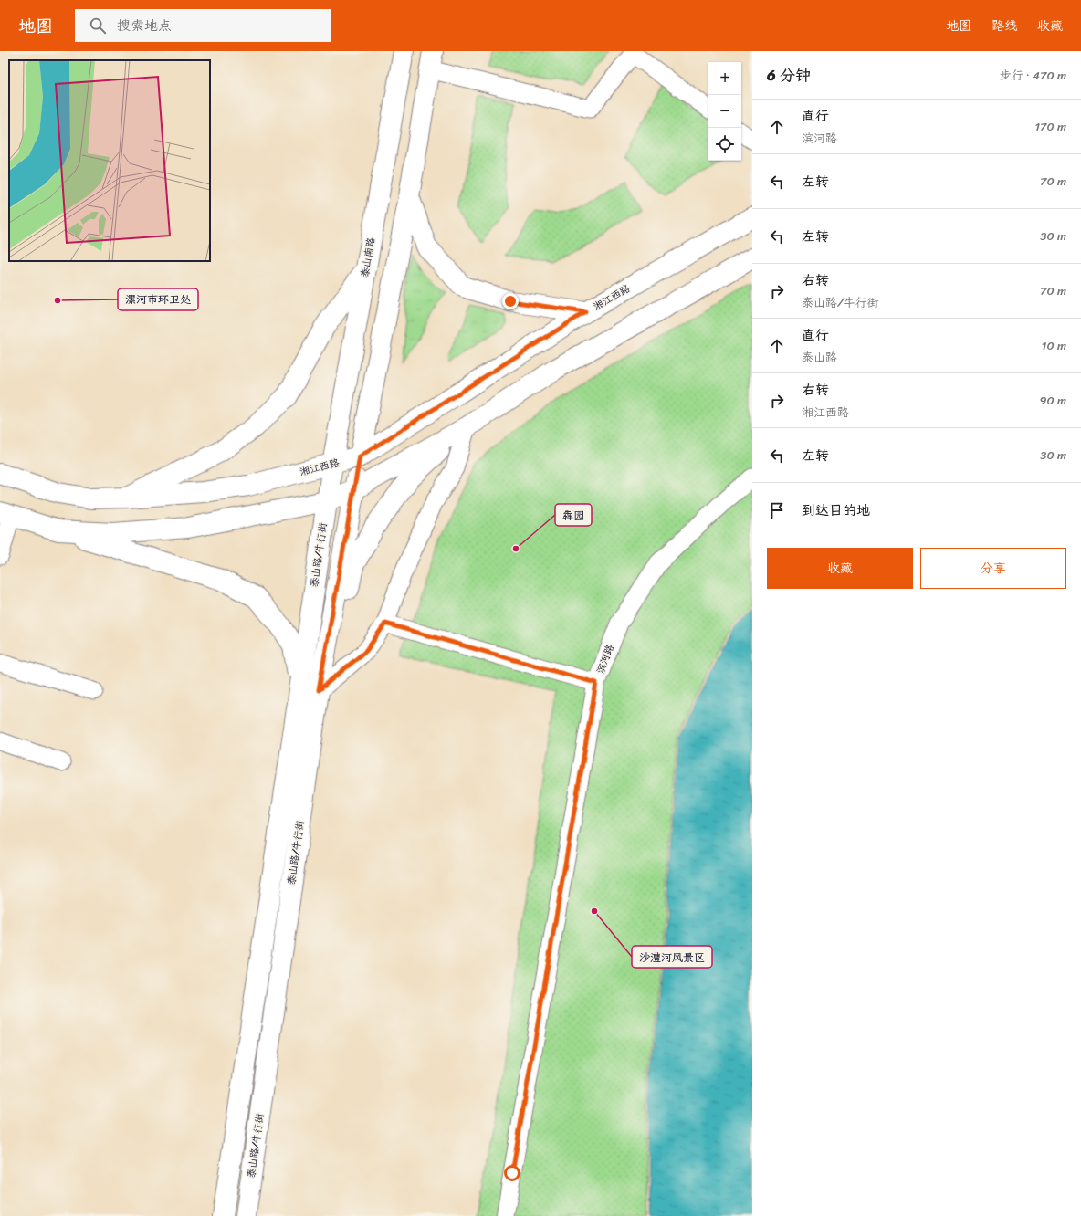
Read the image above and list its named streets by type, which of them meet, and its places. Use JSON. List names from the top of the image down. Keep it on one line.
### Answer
{"streets":{"main road":["泰山南路","湘江西路","泰山路/牛行街"],"street":["滨河路"]},"crossings":[["泰山南路","湘江西路"],["泰山南路","泰山路/牛行街"],["湘江西路","泰山路/牛行街"]],"places":["漯河市环卫处","犇园","沙澧河风景区"],"page":{"header":"地图","search":"搜索地点","nav":["地图","路线","收藏"],"heading":["6 分钟","步行 · 470 m"],"map_buttons":["+","−"],"list":[["直行","滨河路","170 m"],["左转","70 m"],["左转","30 m"],["右转","泰山路/牛行街","70 m"],["直行","泰山路","10 m"],["右转","湘江西路","90 m"],["左转","30 m"],"到达目的地"],"buttons":["收藏","分享"]}}
